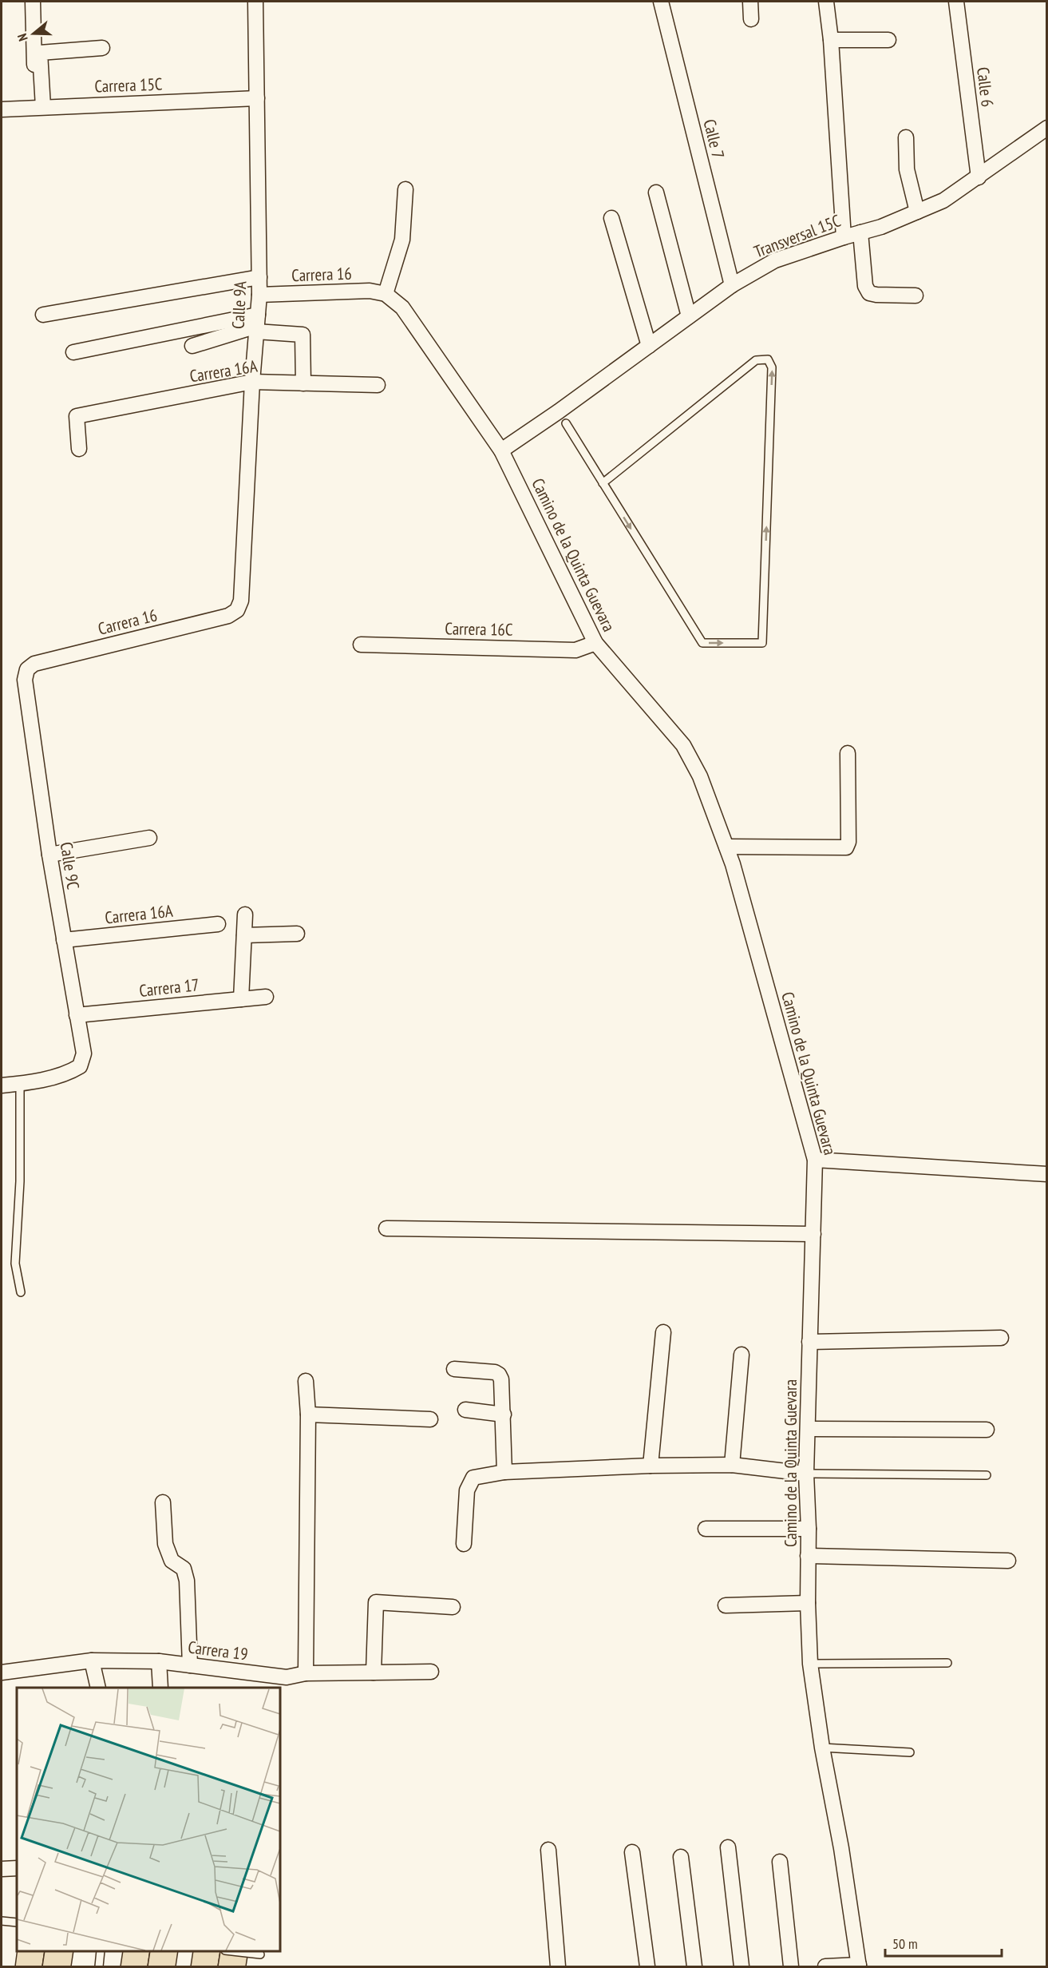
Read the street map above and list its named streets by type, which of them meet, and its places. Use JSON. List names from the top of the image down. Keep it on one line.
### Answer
{"streets":{"street":["Carrera 15C","Calle 6","Calle 7","Transversal 15C","Carrera 16","Calle 9A","Carrera 16A","Camino de la Quinta Guevara","Carrera 16C","Calle 9C","Carrera 17","Carrera 19"]},"crossings":[["Carrera 15C","Calle 9A"],["Calle 6","Transversal 15C"],["Calle 7","Transversal 15C"],["Transversal 15C","Camino de la Quinta Guevara"],["Carrera 16","Calle 9A"],["Carrera 16","Camino de la Quinta Guevara"],["Carrera 16","Calle 9C"],["Calle 9A","Carrera 16A"],["Carrera 16A","Calle 9C"],["Camino de la Quinta Guevara","Carrera 16C"],["Calle 9C","Carrera 17"]],"scale_bar":"50 m","north":"left"}
